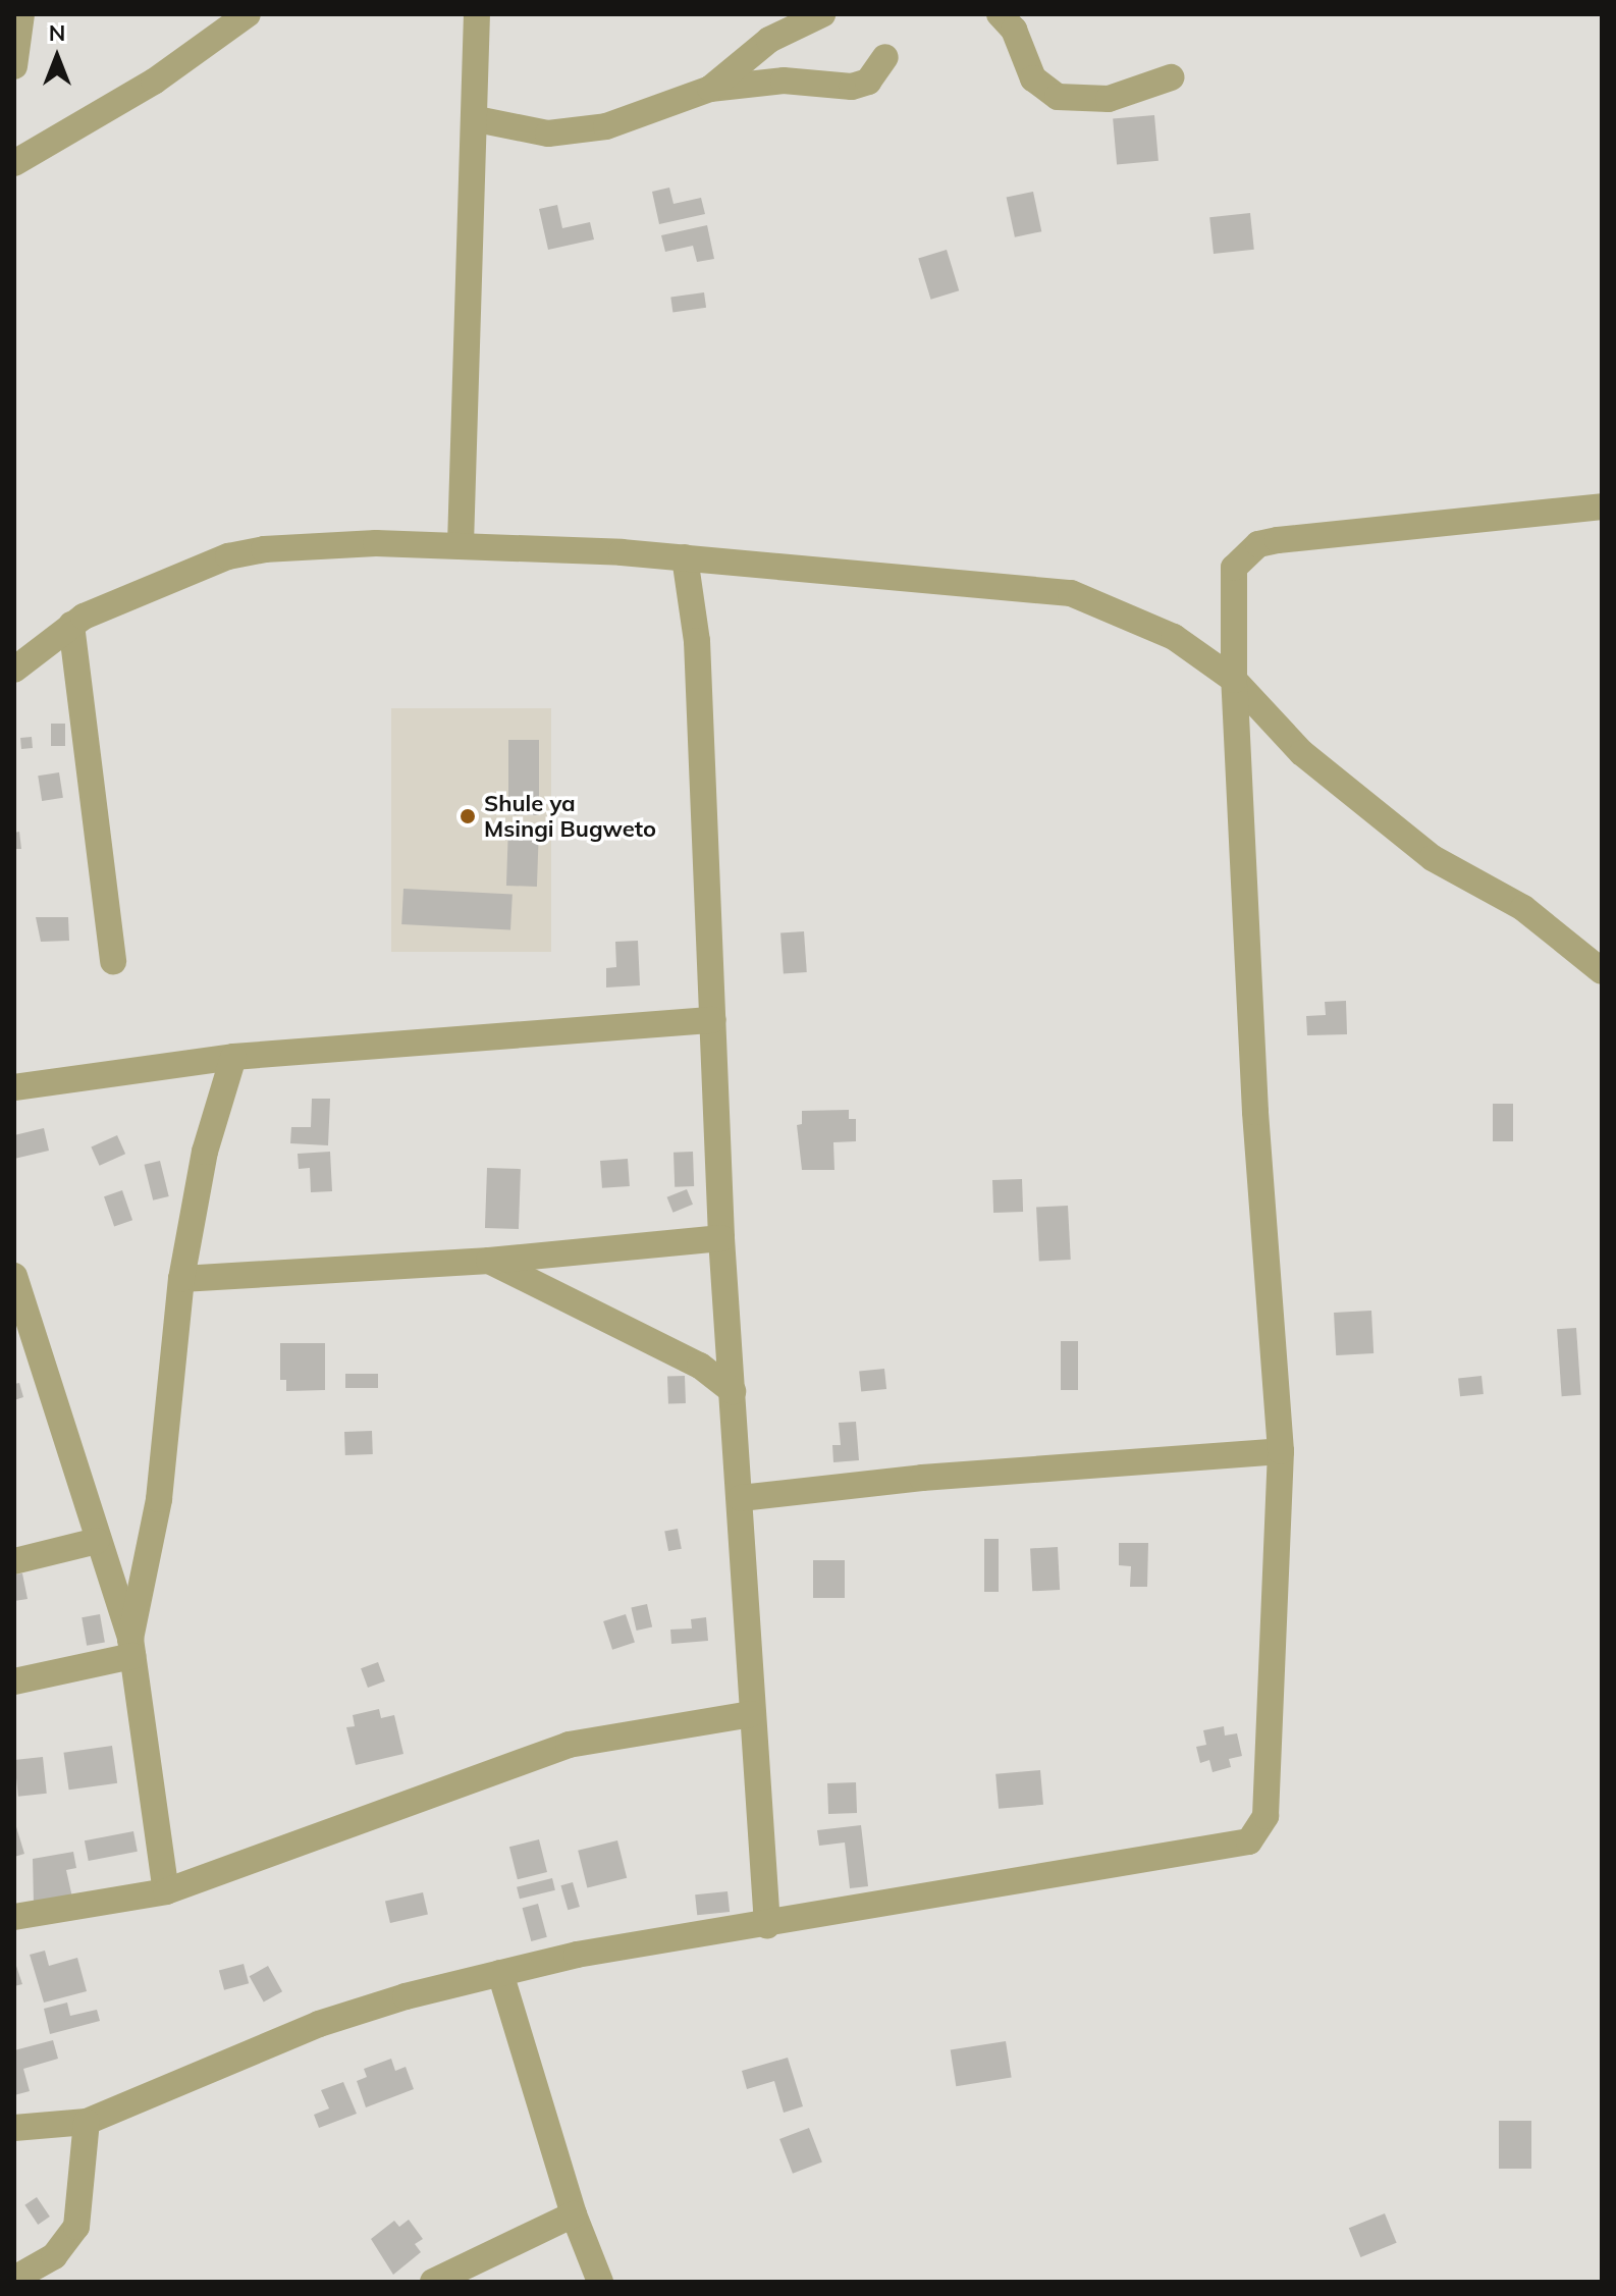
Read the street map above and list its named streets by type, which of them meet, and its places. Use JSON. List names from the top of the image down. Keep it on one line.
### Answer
{"places":["Shule ya Msingi Bugweto"],"north":"top"}
